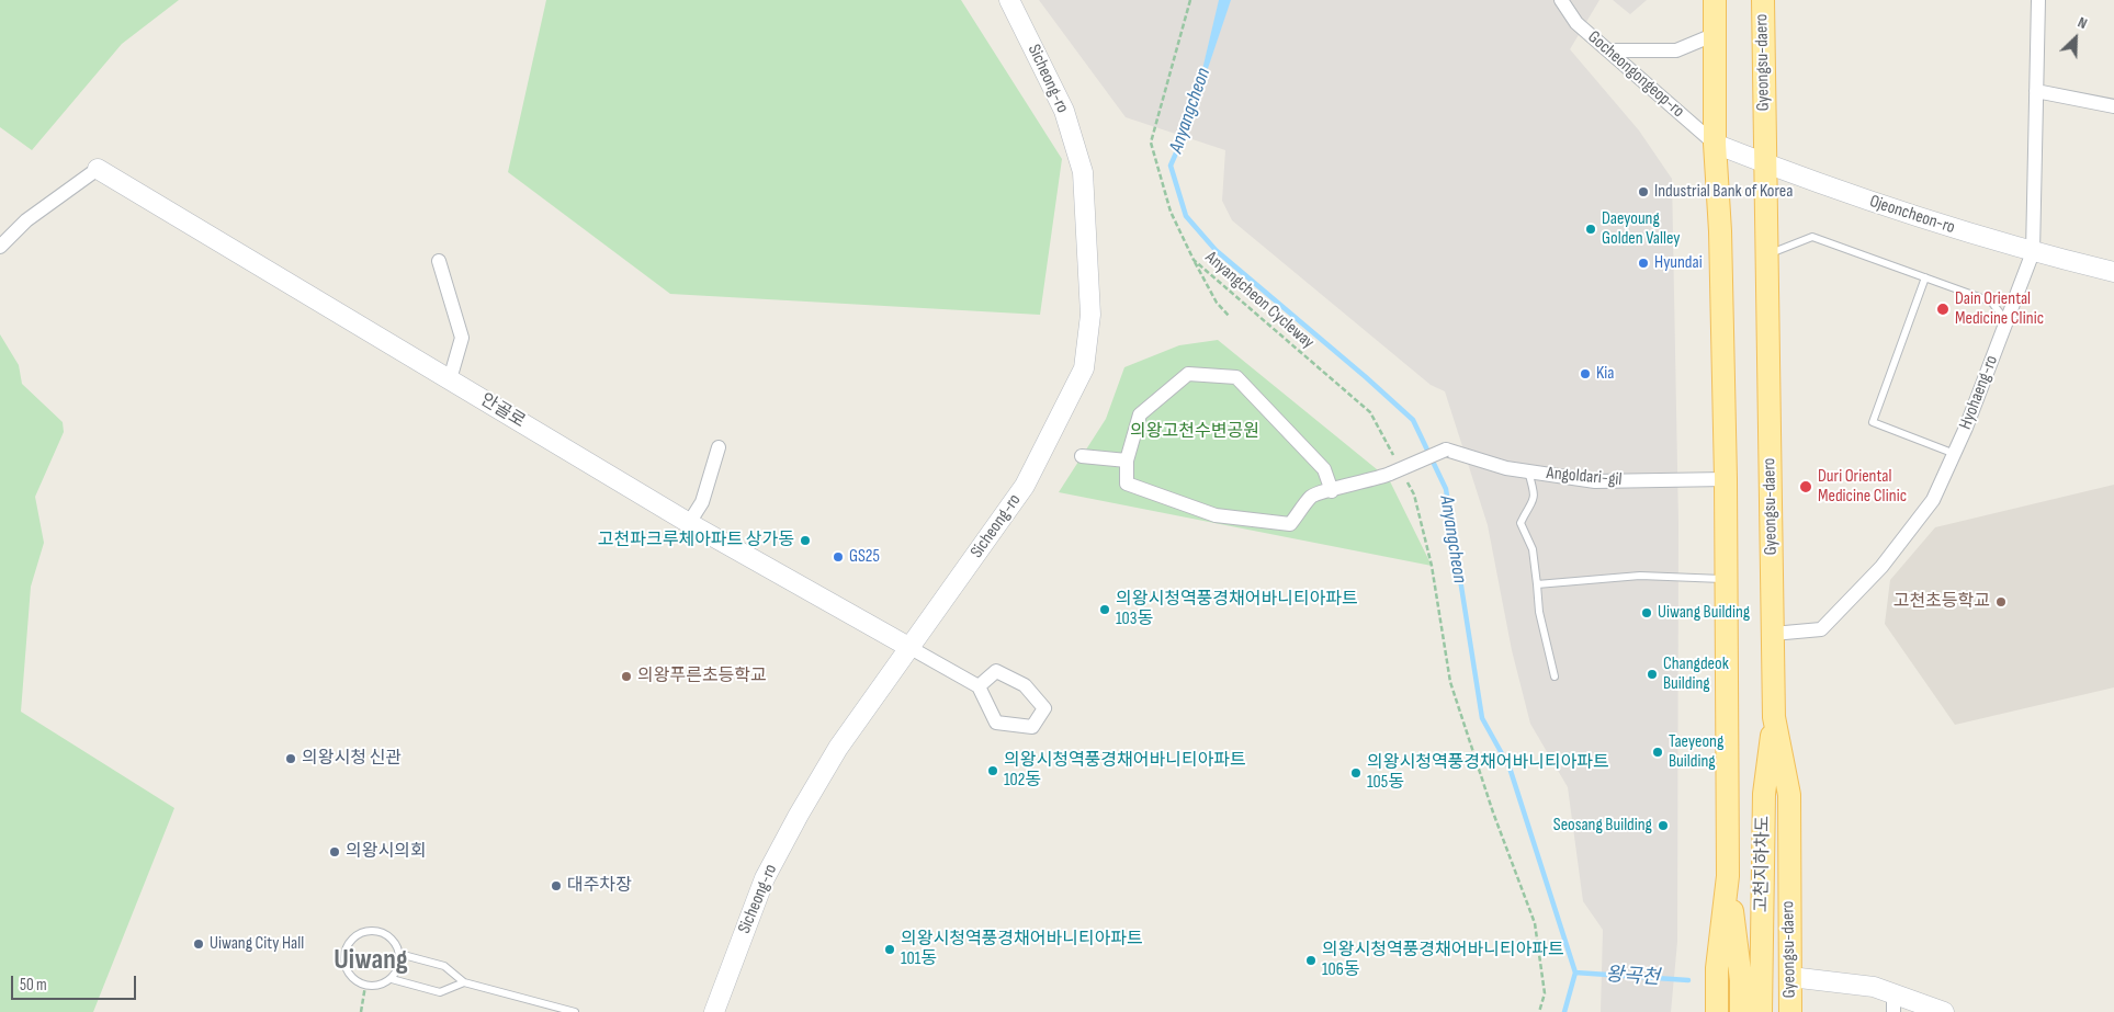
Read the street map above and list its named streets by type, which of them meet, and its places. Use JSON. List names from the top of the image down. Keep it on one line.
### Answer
{"streets":{"main road":["Gyeongsu-daero","고천지하차도"],"street":["Gocheongongeop-ro","Sicheong-ro","Ojeoncheon-ro","Hyohaeng-ro","안골로","Angoldari-gil"],"path":["Anyangcheon Cycleway"]},"crossings":[["Gyeongsu-daero","Ojeoncheon-ro"],["Gyeongsu-daero","Hyohaeng-ro"],["Gyeongsu-daero","고천지하차도"],["Gocheongongeop-ro","Ojeoncheon-ro"],["Sicheong-ro","안골로"],["Ojeoncheon-ro","Hyohaeng-ro"]],"districts":["Uiwang"],"water":["Anyangcheon","왕곡천"],"parks":["의왕고천수변공원"],"places":["Industrial Bank of Korea","Daeyoung Golden Valley","Hyundai","Dain Oriental Medicine Clinic","Kia","Duri Oriental Medicine Clinic","고천파크루체아파트 상가동","GS25","고천초등학교","의왕시청역풍경채어바니티아파트 103동","Uiwang Building","Changdeok Building","의왕푸른초등학교","Taeyeong Building","의왕시청 신관","의왕시청역풍경채어바니티아파트 102동","의왕시청역풍경채어바니티아파트 105동","Seosang Building","의왕시의회","대주차장","Uiwang City Hall","의왕시청역풍경채어바니티아파트 101동","의왕시청역풍경채어바니티아파트 106동"],"scale_bar":"50 m","north":"top right"}
